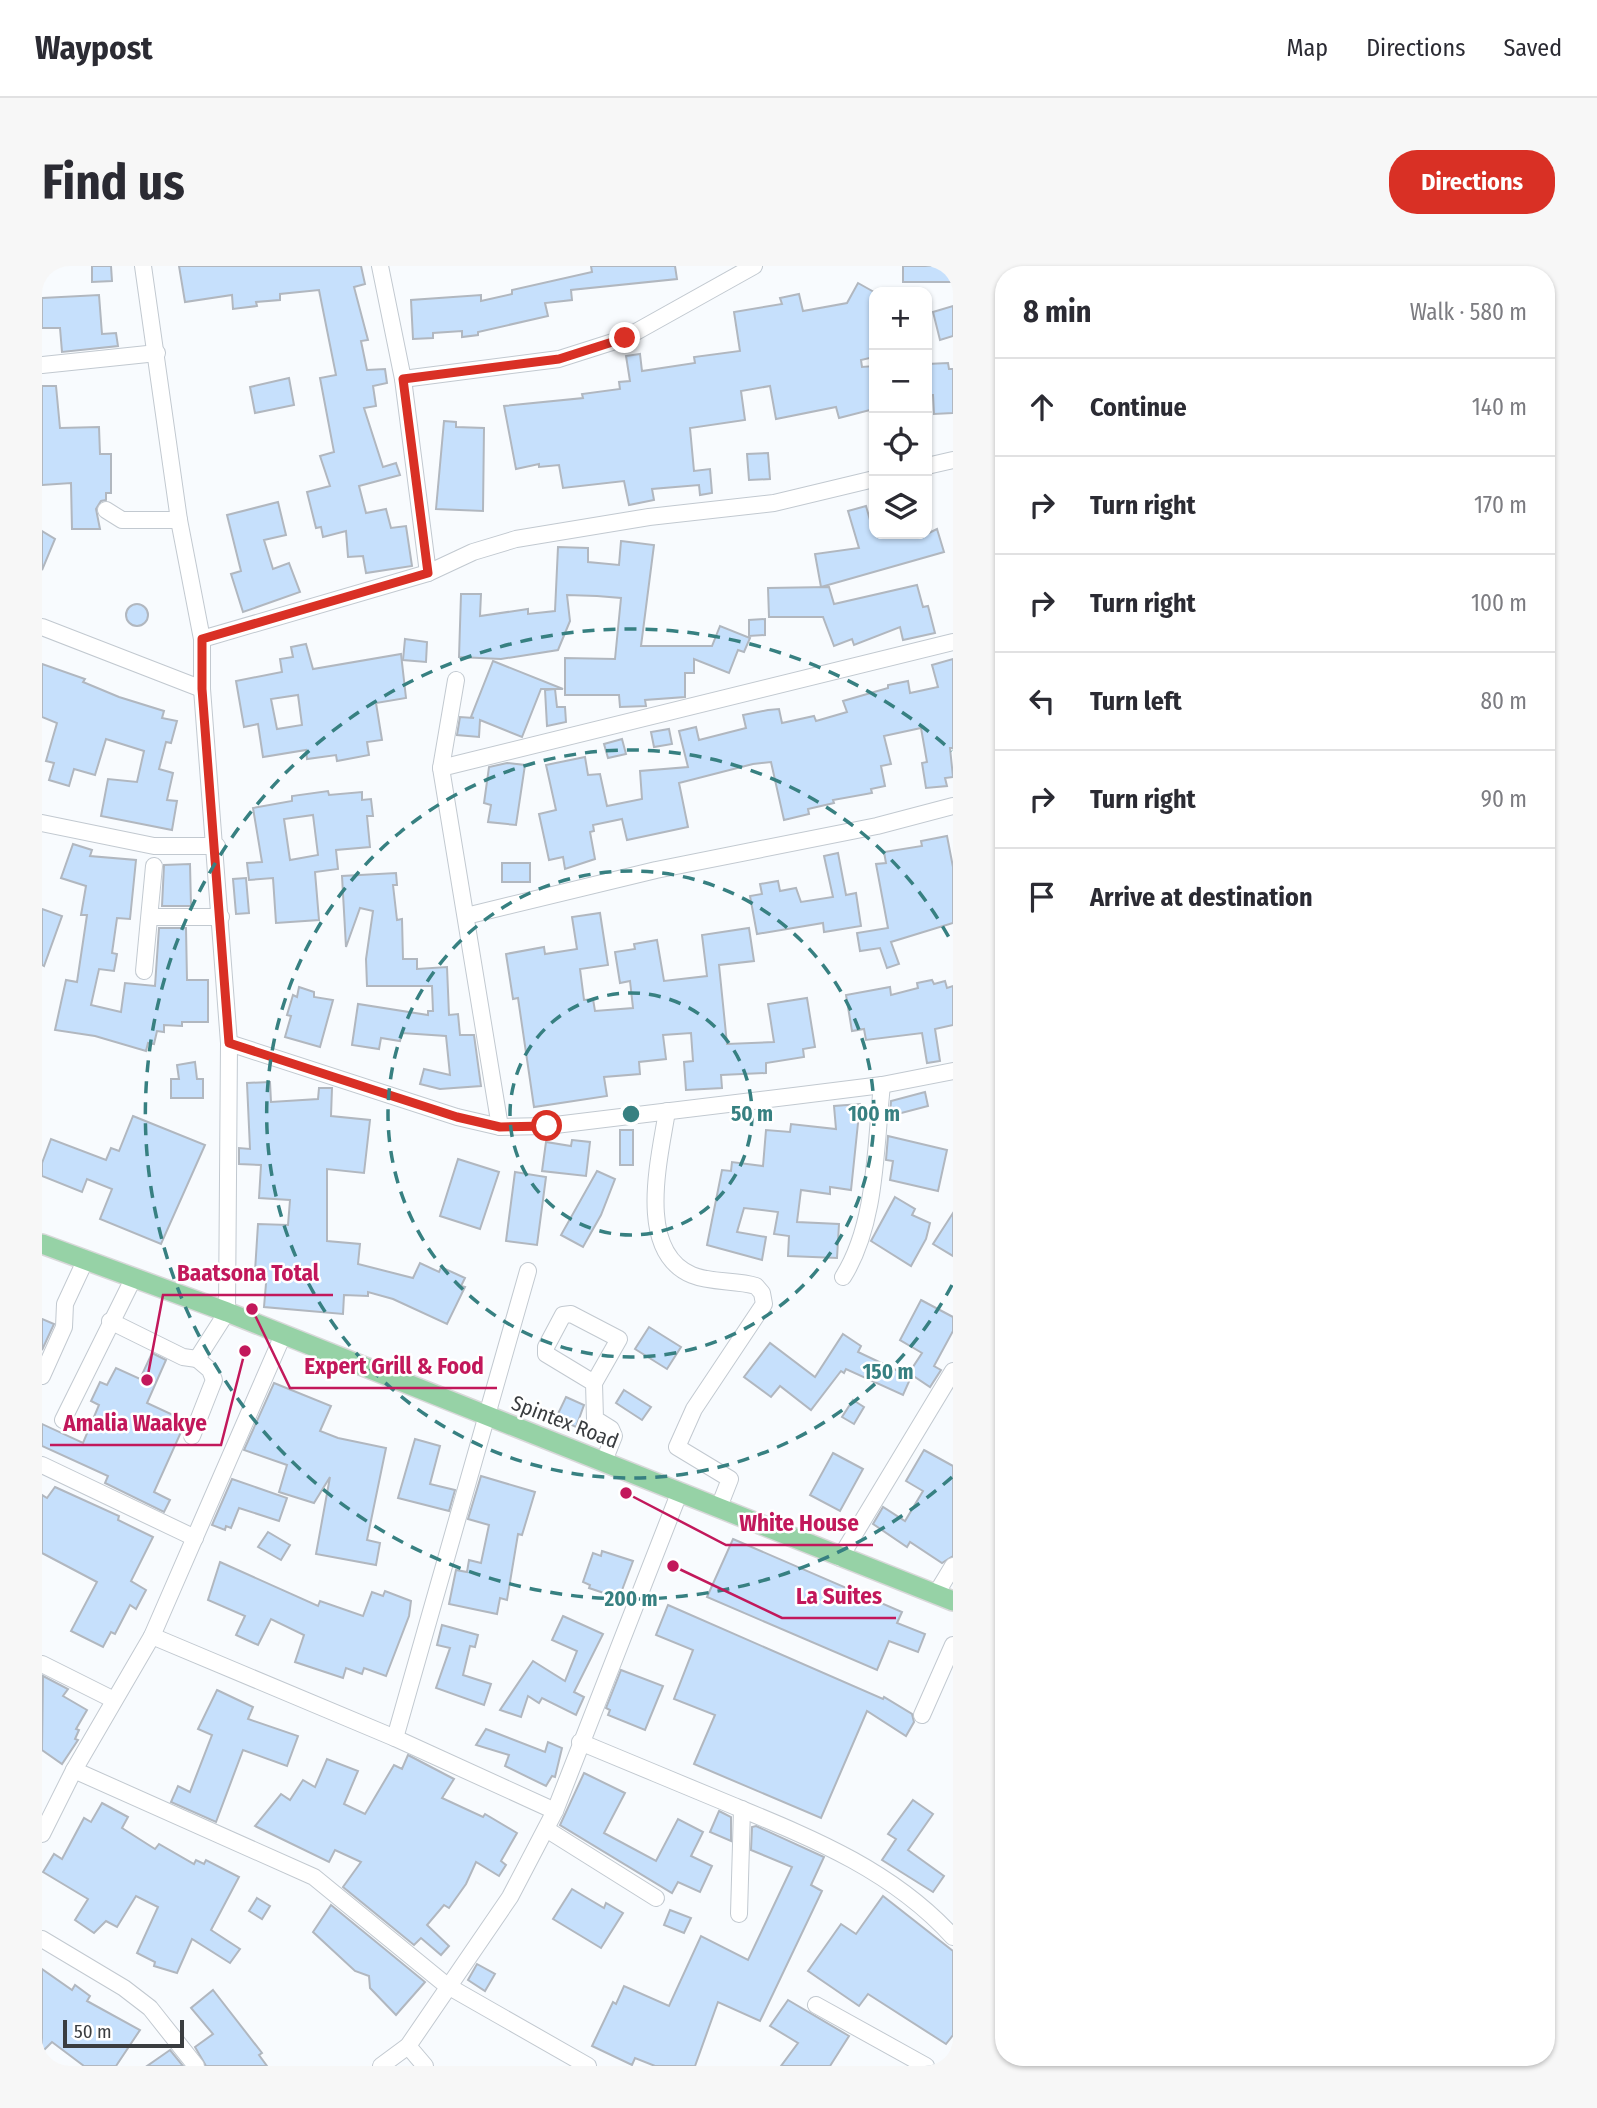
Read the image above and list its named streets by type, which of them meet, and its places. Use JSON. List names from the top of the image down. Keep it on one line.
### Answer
{"streets":{"main road":["Spintex Road"]},"places":["Expert Grill & Food","Amalia Waakye","Baatsona Total","White House","La Suites"],"scale_bar":"50 m","page":{"header":"Waypost","nav":["Map","Directions","Saved"],"buttons":"Directions","title":"Find us","heading":["8 min","Walk · 580 m"],"map_buttons":["+","−"],"list":[["Continue","140 m"],["Turn right","170 m"],["Turn right","100 m"],["Turn left","80 m"],["Turn right","90 m"],"Arrive at destination"],"scale":"50 m"},"rings":["50 m","100 m","150 m","200 m"]}
